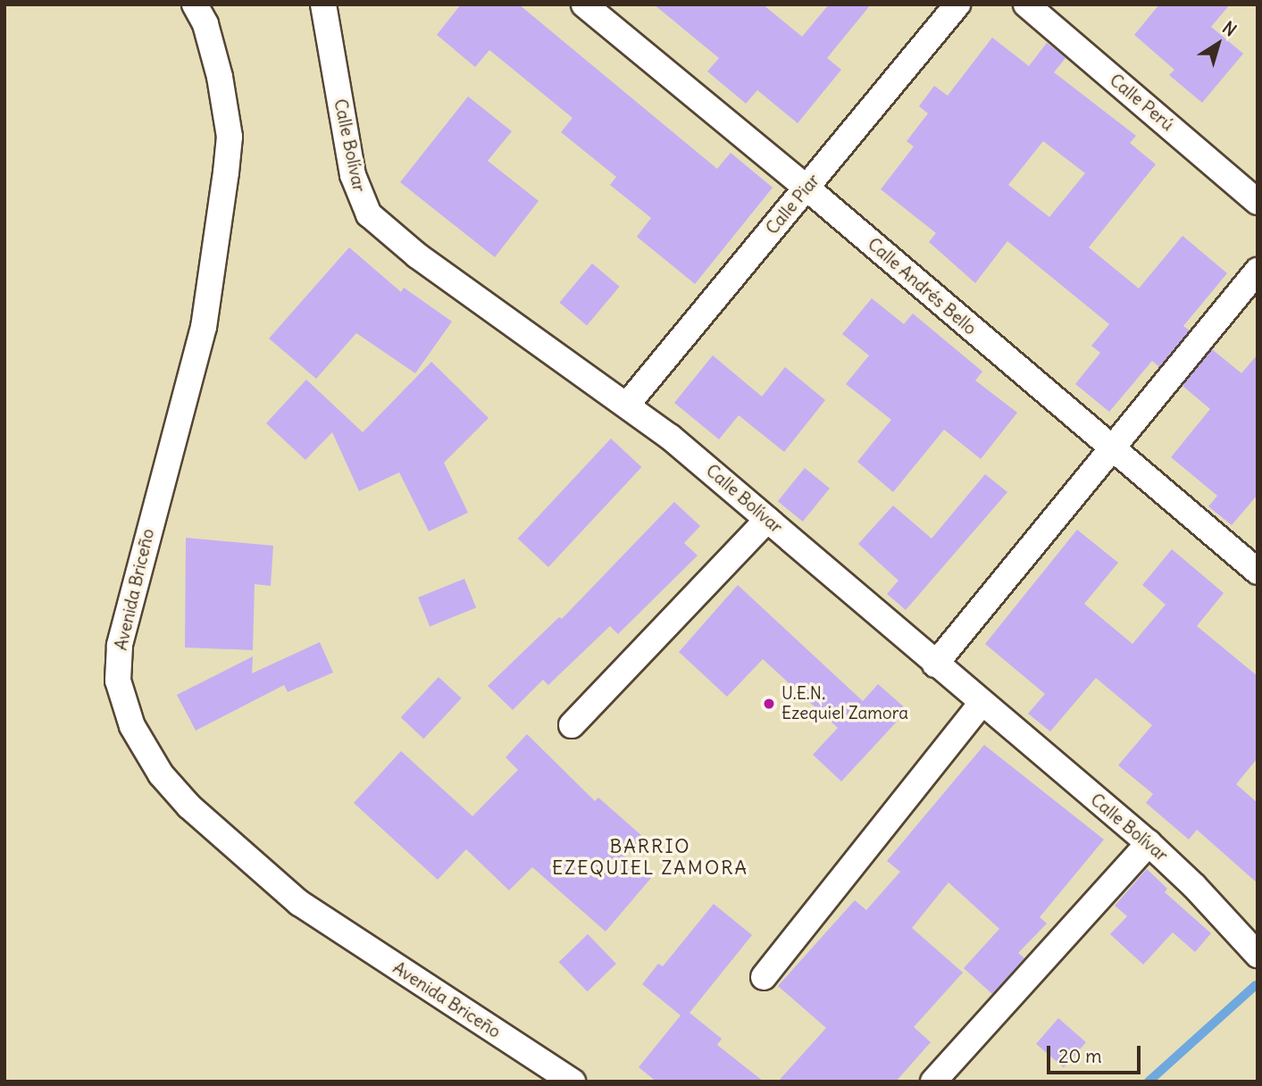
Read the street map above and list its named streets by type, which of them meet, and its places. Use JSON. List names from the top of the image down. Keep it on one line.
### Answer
{"streets":{"street":["Calle Perú","Calle Bolívar","Calle Piar","Calle Andrés Bello","Avenida Briceño"]},"crossings":[["Calle Bolívar","Calle Piar"],["Calle Piar","Calle Andrés Bello"]],"districts":["BARRIO EZEQUIEL ZAMORA"],"places":["U.E.N. Ezequiel Zamora"],"scale_bar":"20 m","north":"top right"}
